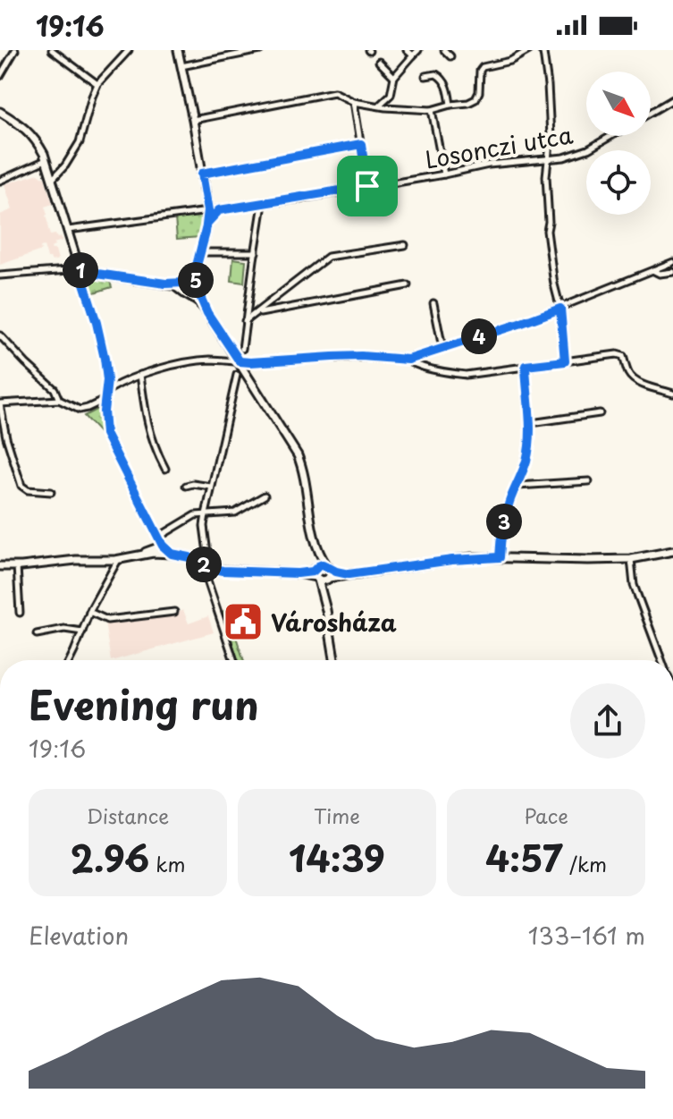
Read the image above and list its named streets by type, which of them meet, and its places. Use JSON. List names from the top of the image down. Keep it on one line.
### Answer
{"streets":{"street":["Losonczi utca"]},"places":{"public building":["Városháza"]},"north":"bottom right","page":{"status":"19:16","pins":["1","5","4","3","2"],"heading":["Evening run","19:16"],"stats":[["Distance","2.96 km"],["Time","14:39"],["Pace","4:57 /km"]],"chart":["Elevation","133–161 m"]}}
